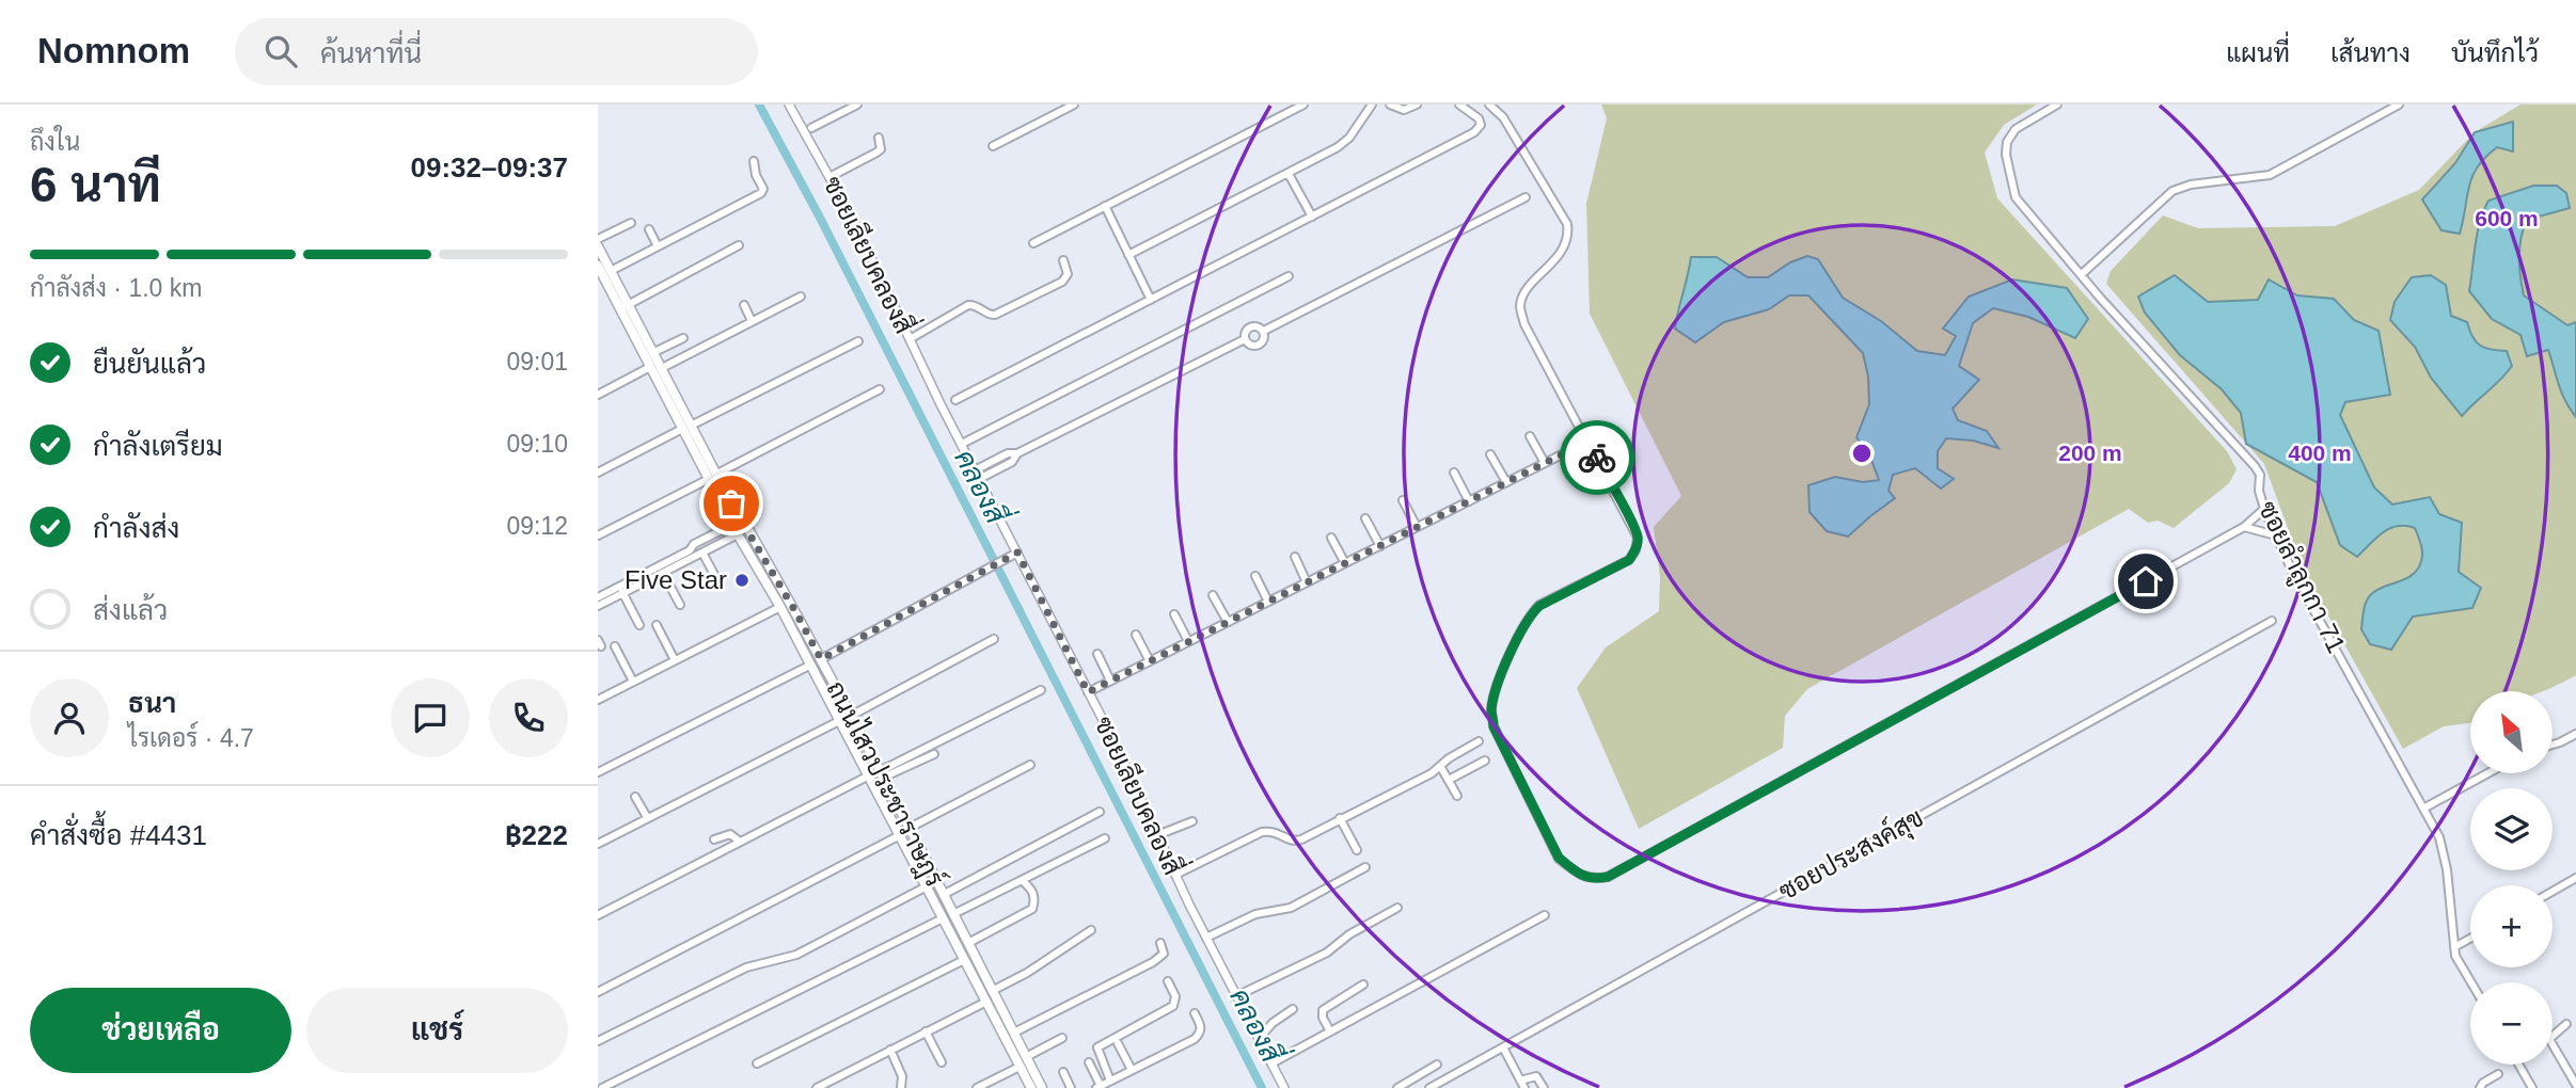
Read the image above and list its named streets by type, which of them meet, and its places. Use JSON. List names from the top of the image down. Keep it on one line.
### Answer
{"streets":{"main road":["ถนนไสวประชาราษฎร์"],"street":["ซอยเลียบคลองสี่","ซอยลำลูกกา 71","ซอยประสงค์สุข"]},"water":["คลองสี่"],"places":["Five Star"],"north":"top left","page":{"header":"Nomnom","search":"ค้นหาที่นี่","nav":["แผนที่","เส้นทาง","บันทึกไว้"],"heading":["6 นาที","ถึงใน","09:32–09:37"],"panel":["ธนา","ไรเดอร์ · 4.7","คำสั่งซื้อ #4431","฿222"],"bar":"กำลังส่ง · 1.0 km","list":[["ยืนยันแล้ว","09:01"],["กำลังเตรียม","09:10"],["กำลังส่ง","09:12"],"ส่งแล้ว"],"map_buttons":["+","−"],"buttons":["ช่วยเหลือ","แชร์"]},"rings":["600 m","200 m","400 m"]}
